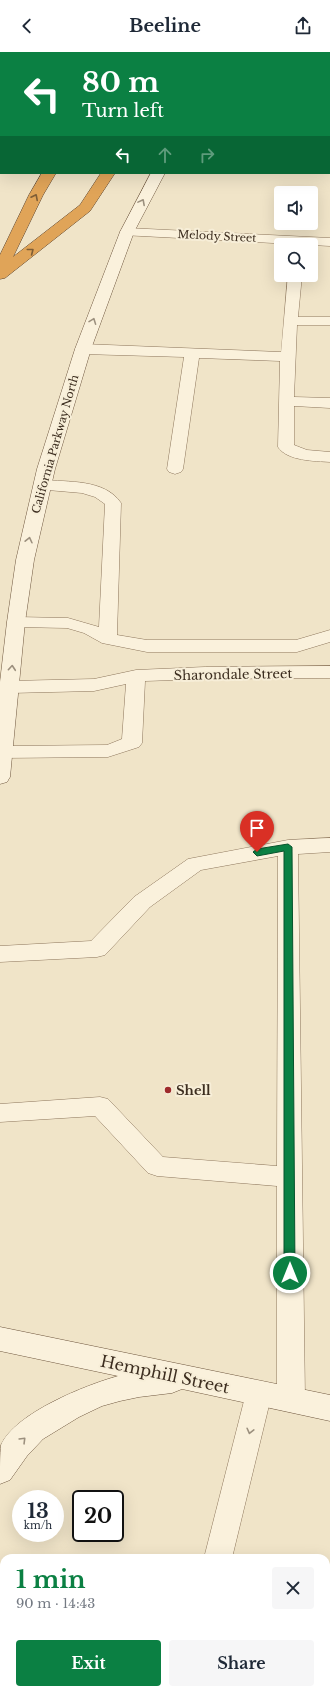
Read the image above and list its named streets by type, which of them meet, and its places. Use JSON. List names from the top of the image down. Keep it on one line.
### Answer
{"streets":{"main road":["Melody Street","California Parkway North","Hemphill Street"],"lane":["Sharondale Street"]},"crossings":[["Melody Street","California Parkway North"],["California Parkway North","Sharondale Street"]],"one_way":["California Parkway North"],"places":["Shell"],"page":{"header":"Beeline","turn":["80 m","Turn left"],"speed":"13 km/h","limit":"20","heading":["1 min","90 m · 14:43"],"buttons":["Exit","Share"]}}
